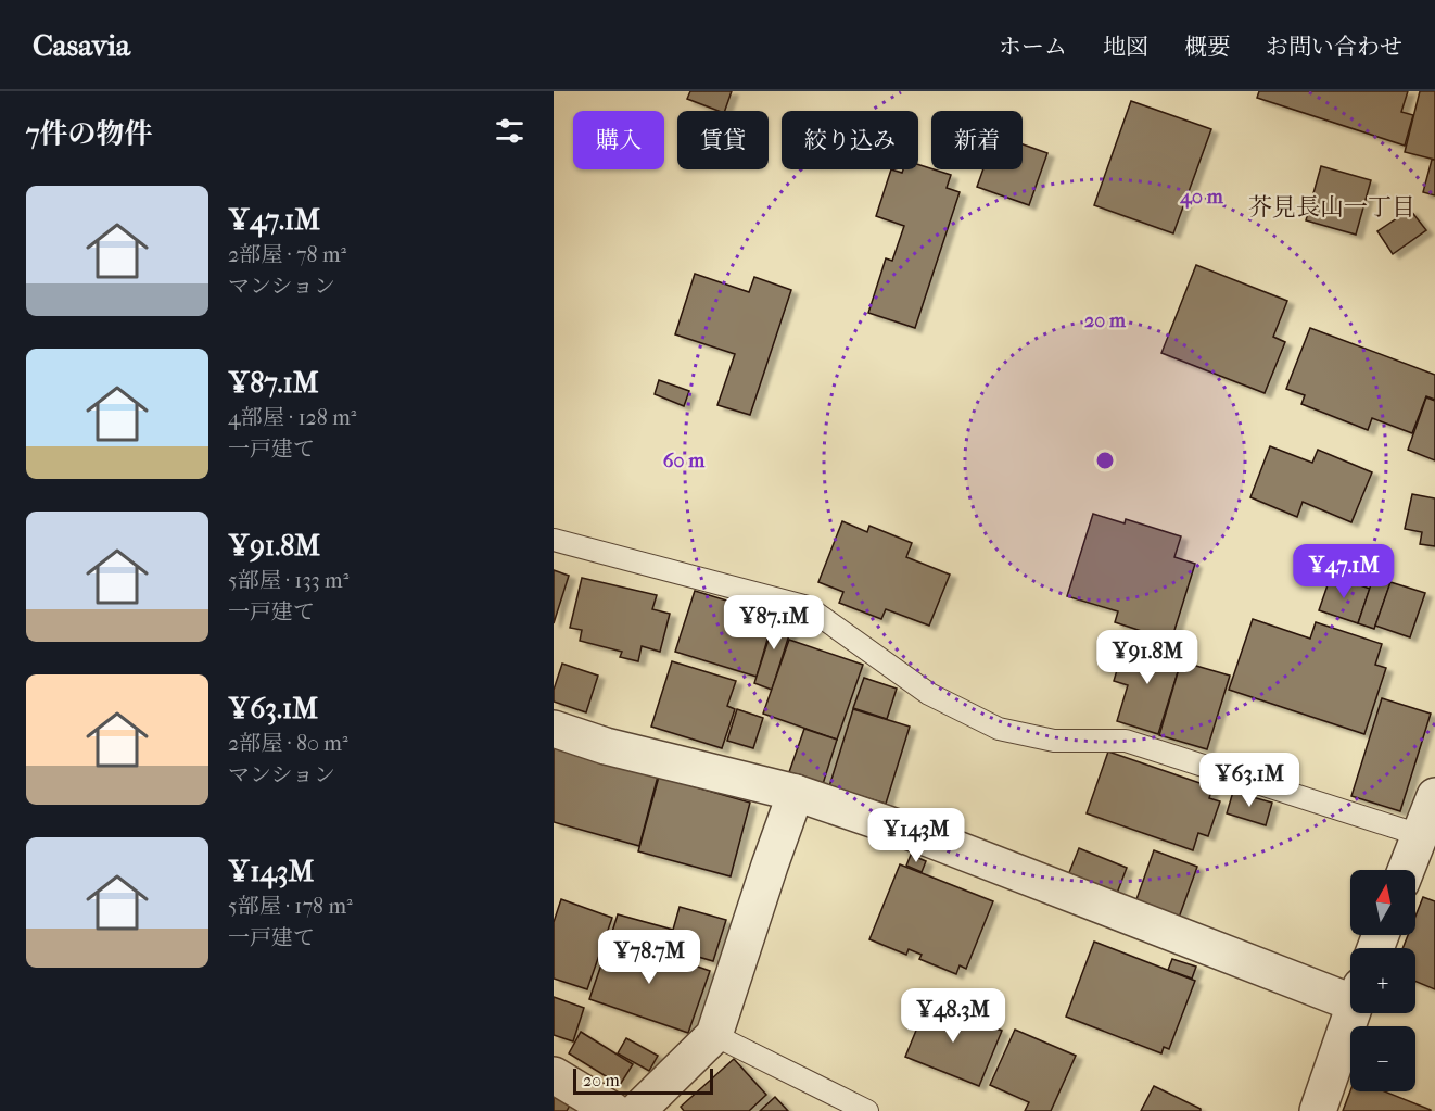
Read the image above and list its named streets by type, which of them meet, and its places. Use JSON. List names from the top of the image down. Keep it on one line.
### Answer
{"districts":["芥見長山一丁目"],"scale_bar":"20 m","north":"top","page":{"header":"Casavia","nav":["ホーム","地図","概要","お問い合わせ"],"heading":"7件の物件","chip":["購入","賃貸","絞り込み","新着"],"list":[{"name":"¥47.1M","note":"2部屋 · 78 m² · マンション"},{"name":"¥87.1M","note":"4部屋 · 128 m² · 一戸建て"},{"name":"¥91.8M","note":"5部屋 · 133 m² · 一戸建て"},{"name":"¥63.1M","note":"2部屋 · 80 m² · マンション"},{"name":"¥143M","note":"5部屋 · 178 m² · 一戸建て"}],"price":["¥47.1M","¥87.1M","¥91.8M","¥63.1M","¥143M","¥78.7M","¥48.3M"],"map_buttons":["+","−"],"scale":"20 m"},"rings":["40 m","20 m","60 m"]}
